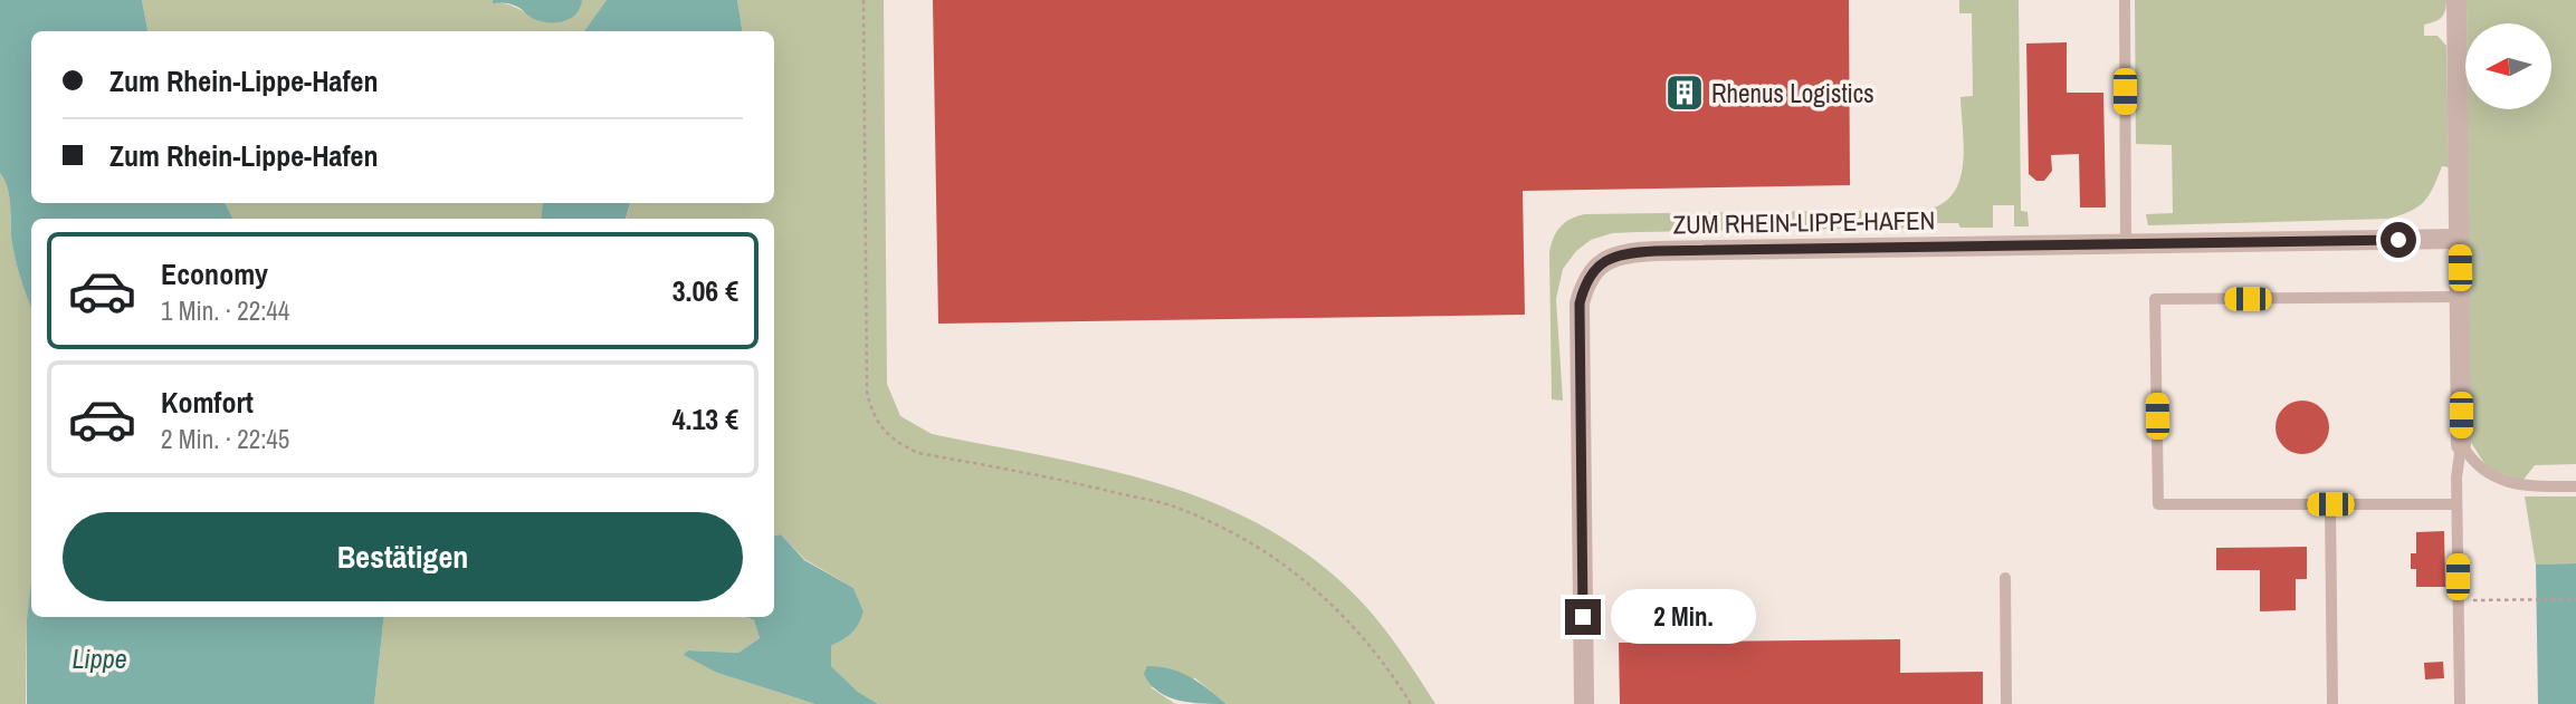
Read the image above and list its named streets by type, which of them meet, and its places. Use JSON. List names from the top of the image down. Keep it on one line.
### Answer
{"streets":{"street":["ZUM RHEIN-LIPPE-HAFEN"]},"water":["Lippe"],"places":{"building":["Rhenus Logistics"]},"north":"left","page":{"banner":["Zum Rhein-Lippe-Hafen","Zum Rhein-Lippe-Hafen"],"list":[{"name":"Economy","note":"1 Min. · 22:44","value":"3.06 €"},{"name":"Komfort","note":"2 Min. · 22:45","value":"4.13 €"}],"buttons":"Bestätigen","bubble":"2 Min."}}
